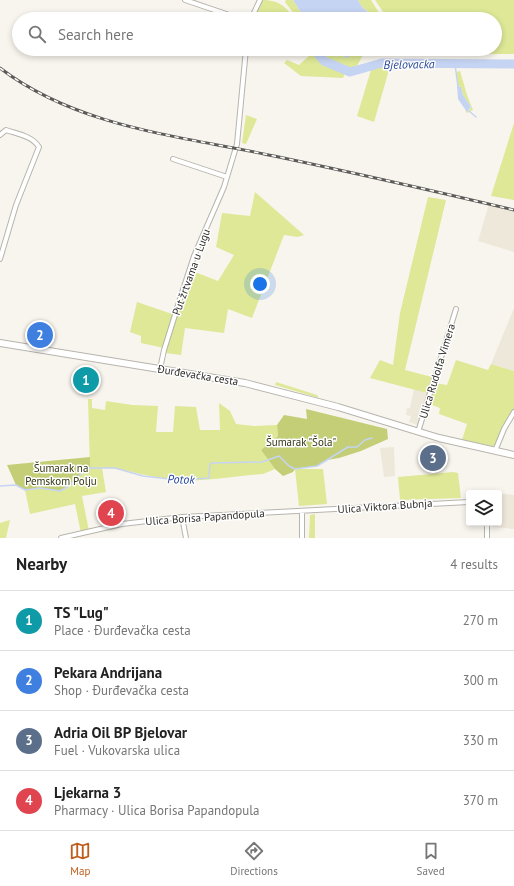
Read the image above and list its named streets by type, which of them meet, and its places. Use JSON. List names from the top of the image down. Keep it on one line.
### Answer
{"streets":{"main road":["Đurđevačka cesta"],"street":["Put žrtvama u Lugu","Ulica Rudolfa Vimera","Ulica Viktora Bubnja","Ulica Borisa Papandopula"]},"crossings":[["Put žrtvama u Lugu","Đurđevačka cesta"],["Ulica Rudolfa Vimera","Đurđevačka cesta"],["Ulica Viktora Bubnja","Ulica Borisa Papandopula"]],"water":["Bjelovacka","Potok"],"parks":["Šumarak \"Šola\"","Šumarak na Pemskom Polju"],"page":{"search":"Search here","pins":["2","1","3","4"],"heading":["Nearby","4 results"],"list":[{"mark":"1","name":"TS \"Lug\"","note":"Place · Đurđevačka cesta","value":"270 m"},{"mark":"2","name":"Pekara Andrijana","note":"Shop · Đurđevačka cesta","value":"300 m"},{"mark":"3","name":"Adria Oil BP Bjelovar","note":"Fuel · Vukovarska ulica","value":"330 m"},{"mark":"4","name":"Ljekarna 3","note":"Pharmacy · Ulica Borisa Papandopula","value":"370 m"}],"nav":["Map","Directions","Saved"]}}
